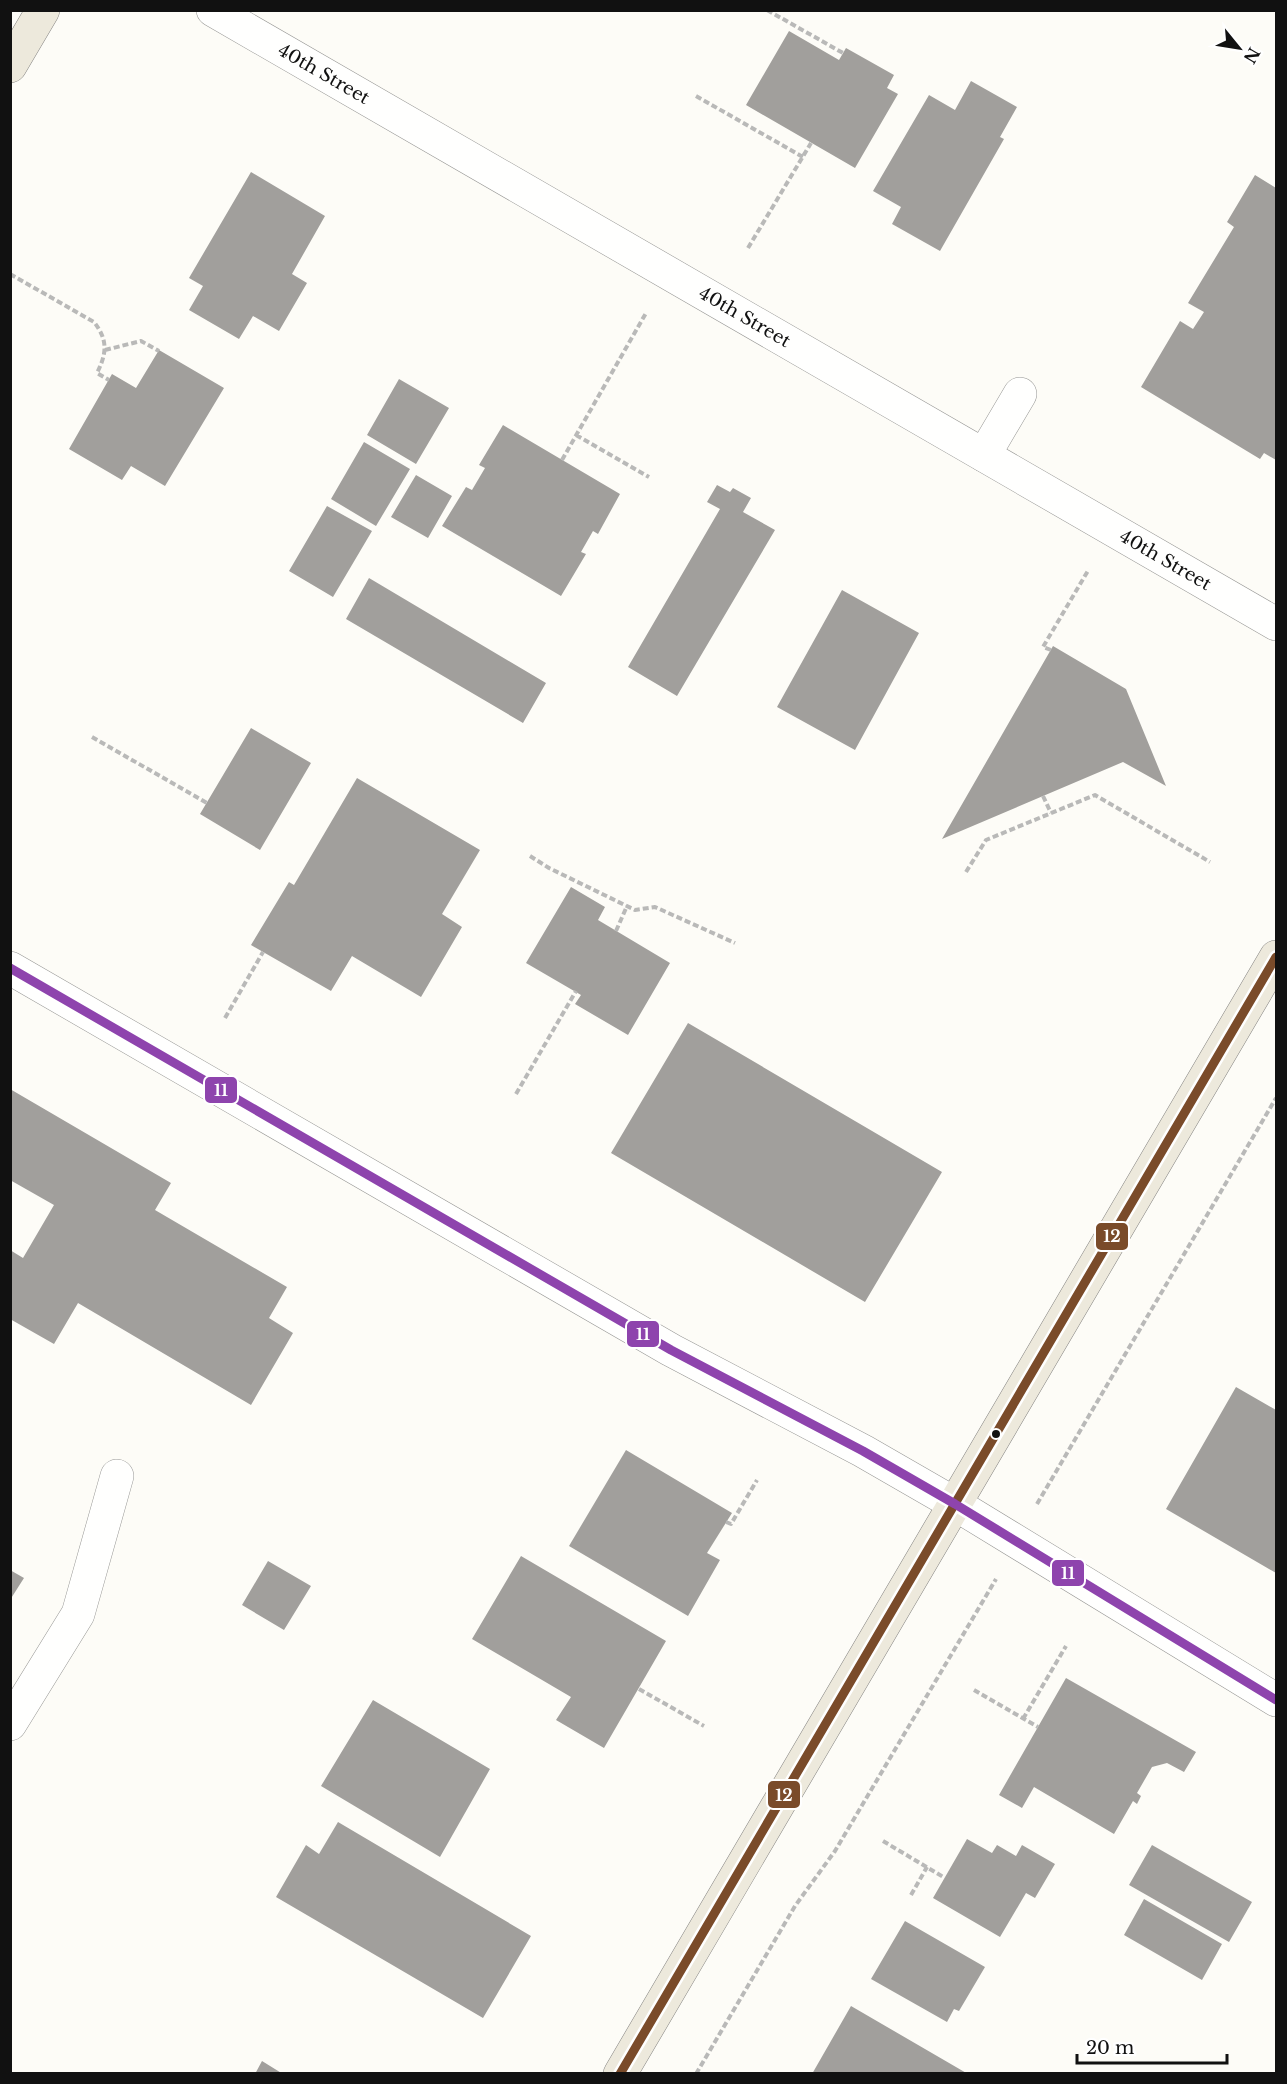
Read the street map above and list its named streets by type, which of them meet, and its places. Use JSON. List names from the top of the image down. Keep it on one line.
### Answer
{"streets":{"street":["40th Street"]},"lines":["transit line 12","transit line 11"],"scale_bar":"20 m","north":"bottom right"}
